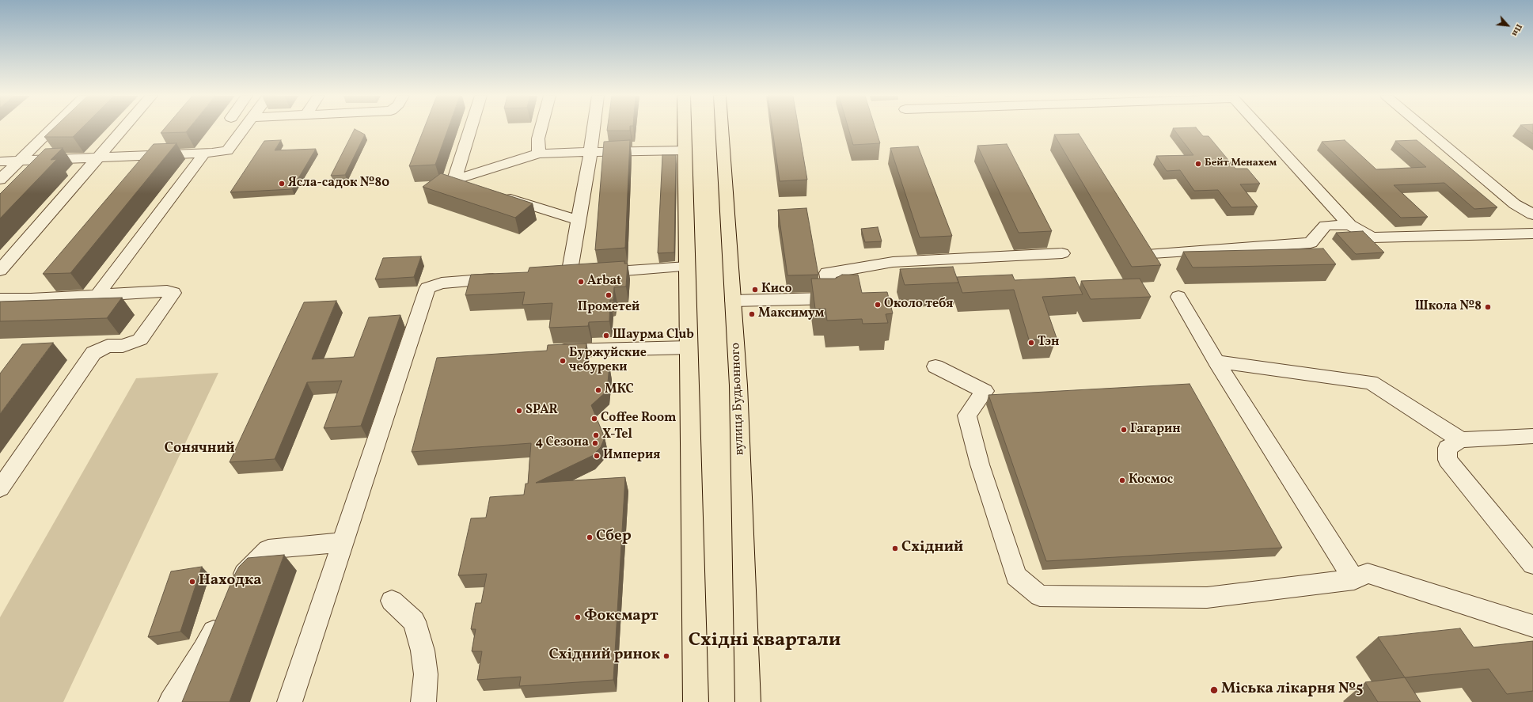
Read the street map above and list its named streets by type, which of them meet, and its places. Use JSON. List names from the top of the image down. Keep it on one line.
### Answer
{"streets":{"main road":["вулиця Будьонного"]},"districts":["Сонячний","Східні квартали"],"places":["Бейт Менахем","Ясла-садок №80","Arbat","Кисо","Прометей","Около тебя","Школа №8","Максимум","Шаурма Club","Тэн","Буржуйские чебуреки","МКС","SPAR","Coffee Room","Гагарин","X-Tel","4 Сезона","Империя","Космос","Сбер","Східний","Находка","Фоксмарт","Східний ринок","Міська лікарня №5"],"north":"bottom right"}
